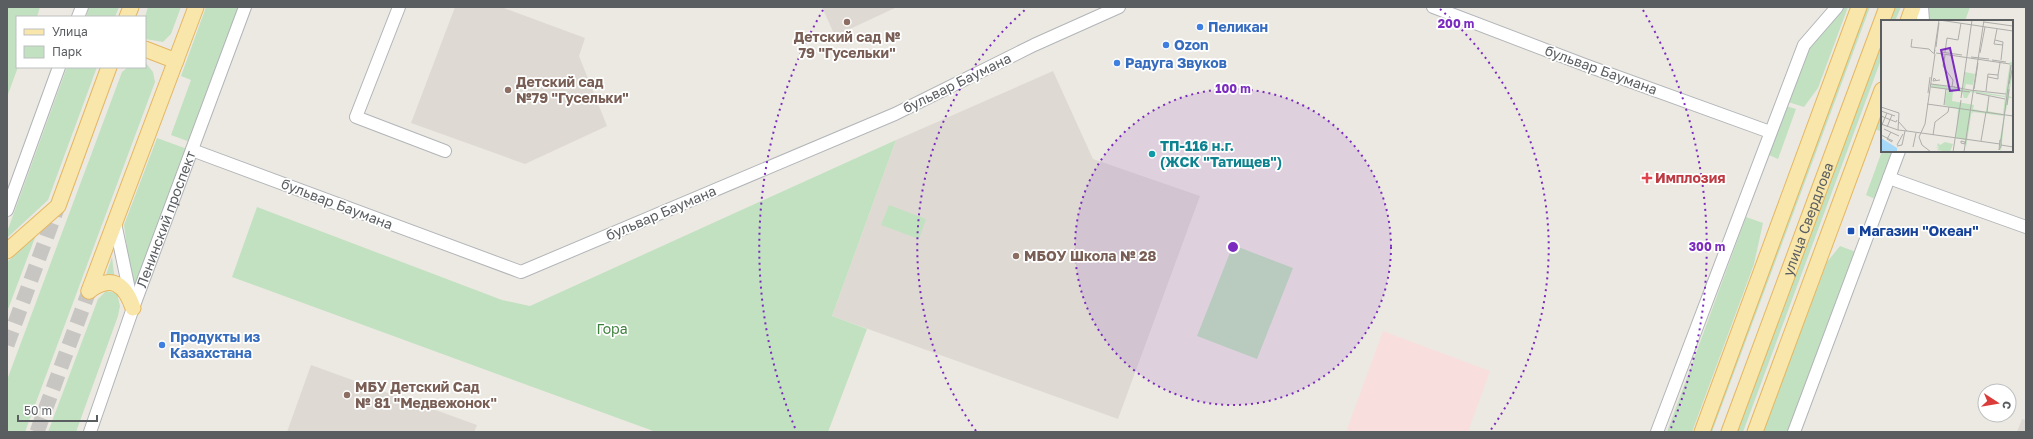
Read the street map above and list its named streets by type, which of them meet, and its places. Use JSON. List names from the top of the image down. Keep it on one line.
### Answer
{"streets":{"main road":["улица Свердлова"],"street":["бульвар Баумана","Ленинский проспект"]},"crossings":[["бульвар Баумана","Ленинский проспект"]],"parks":["Гора"],"places":{"other":["Детский сад № 79 \"Гусельки\"","Пеликан","Ozon","Радуга Звуков","Детский сад №79 \"Гусельки\"","ТП-116 н.г. (ЖСК \"Татищев\")","МБОУ Школа № 28","Продукты из Казахстана","МБУ Детский Сад № 81 \"Медвежонок\""],"health":["Имплозия"],"transit":["Магазин \"Океан\""]},"legend":["Улица","Парк"],"scale_bar":"50 m","north":"right","rings":["200 m","100 m","300 m"]}
